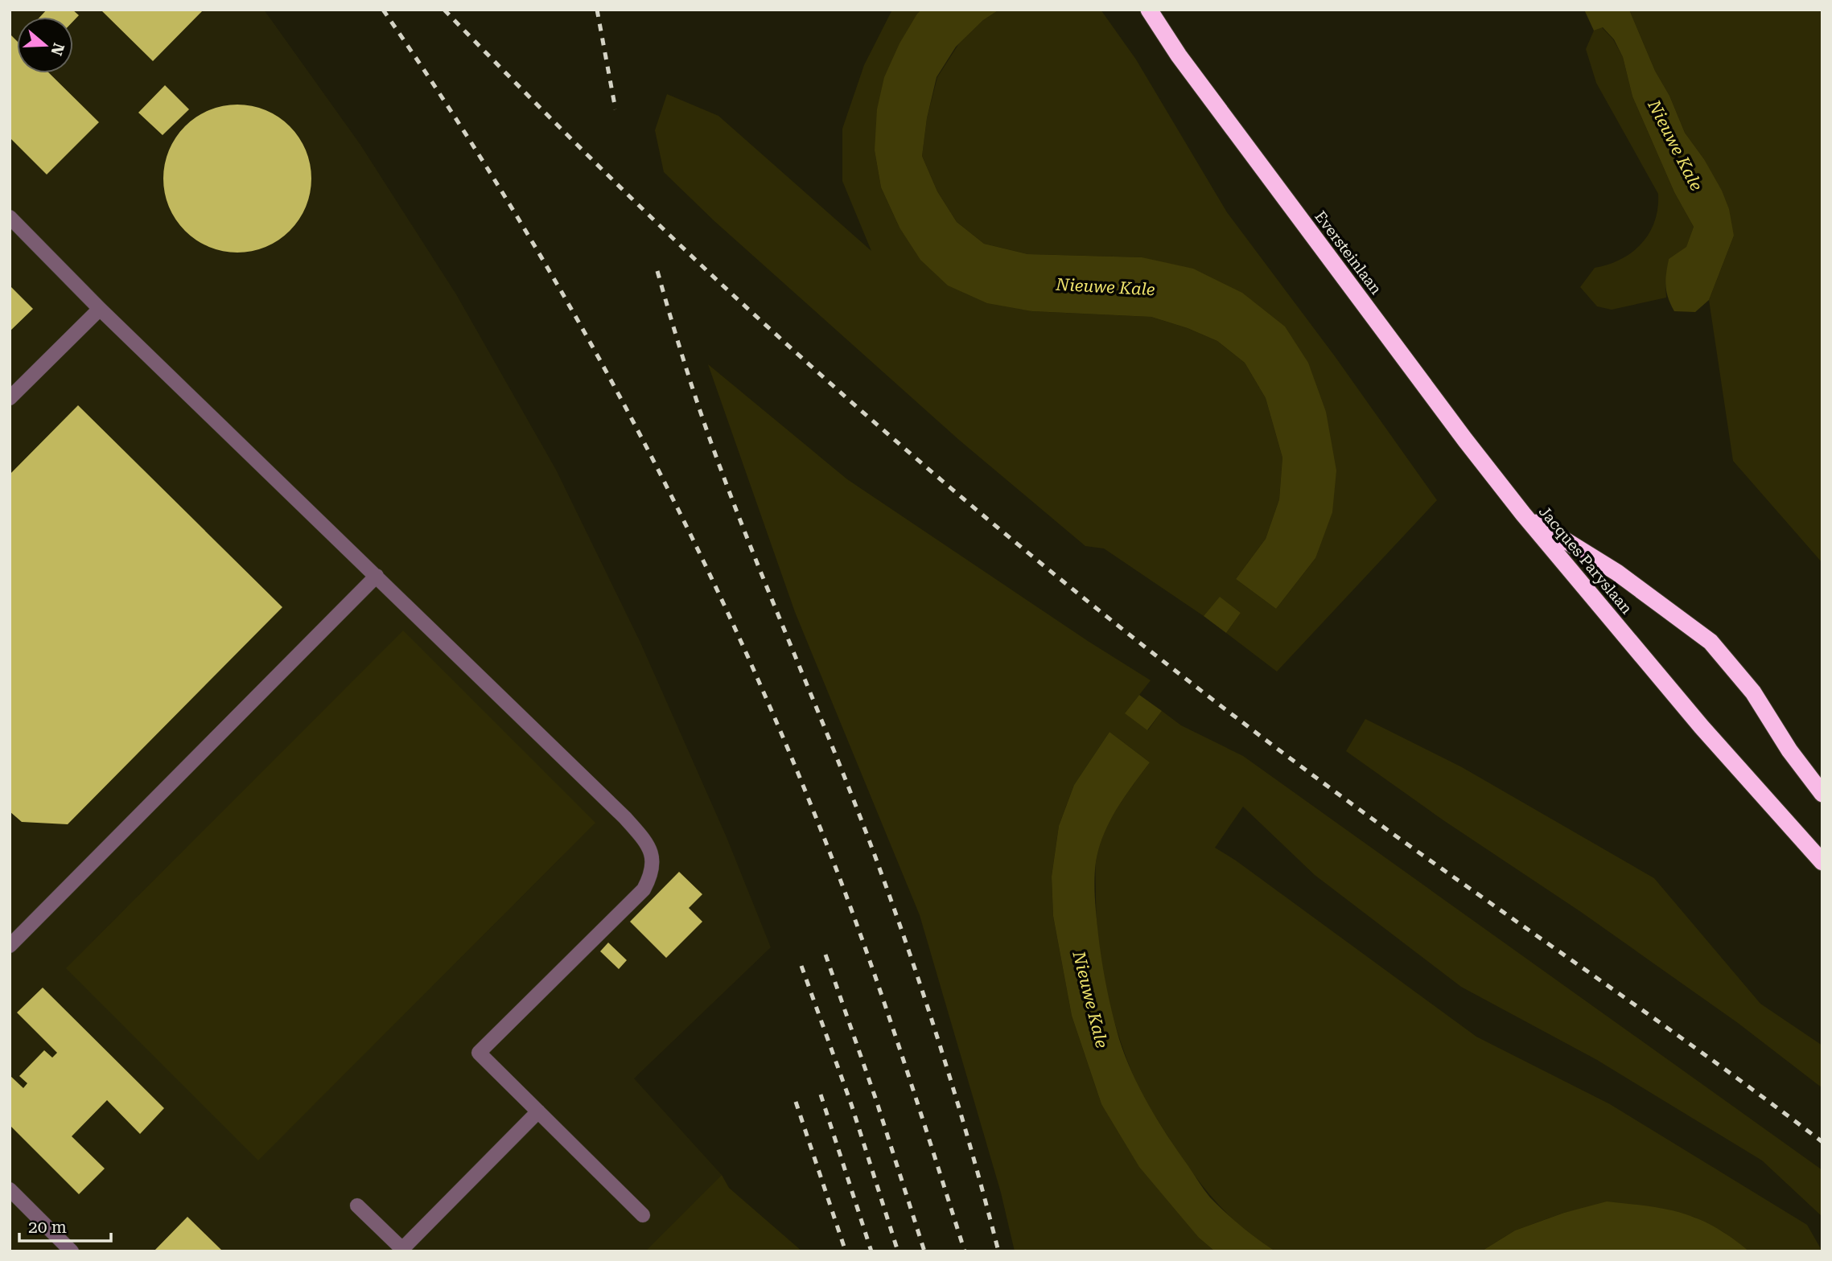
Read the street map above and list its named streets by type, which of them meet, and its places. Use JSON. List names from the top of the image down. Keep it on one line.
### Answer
{"streets":{"highway":["Eversteinlaan","Jacques Paryslaan"]},"crossings":[["Eversteinlaan","Jacques Paryslaan"]],"water":["Nieuwe Kale"],"scale_bar":"20 m","north":"right"}
